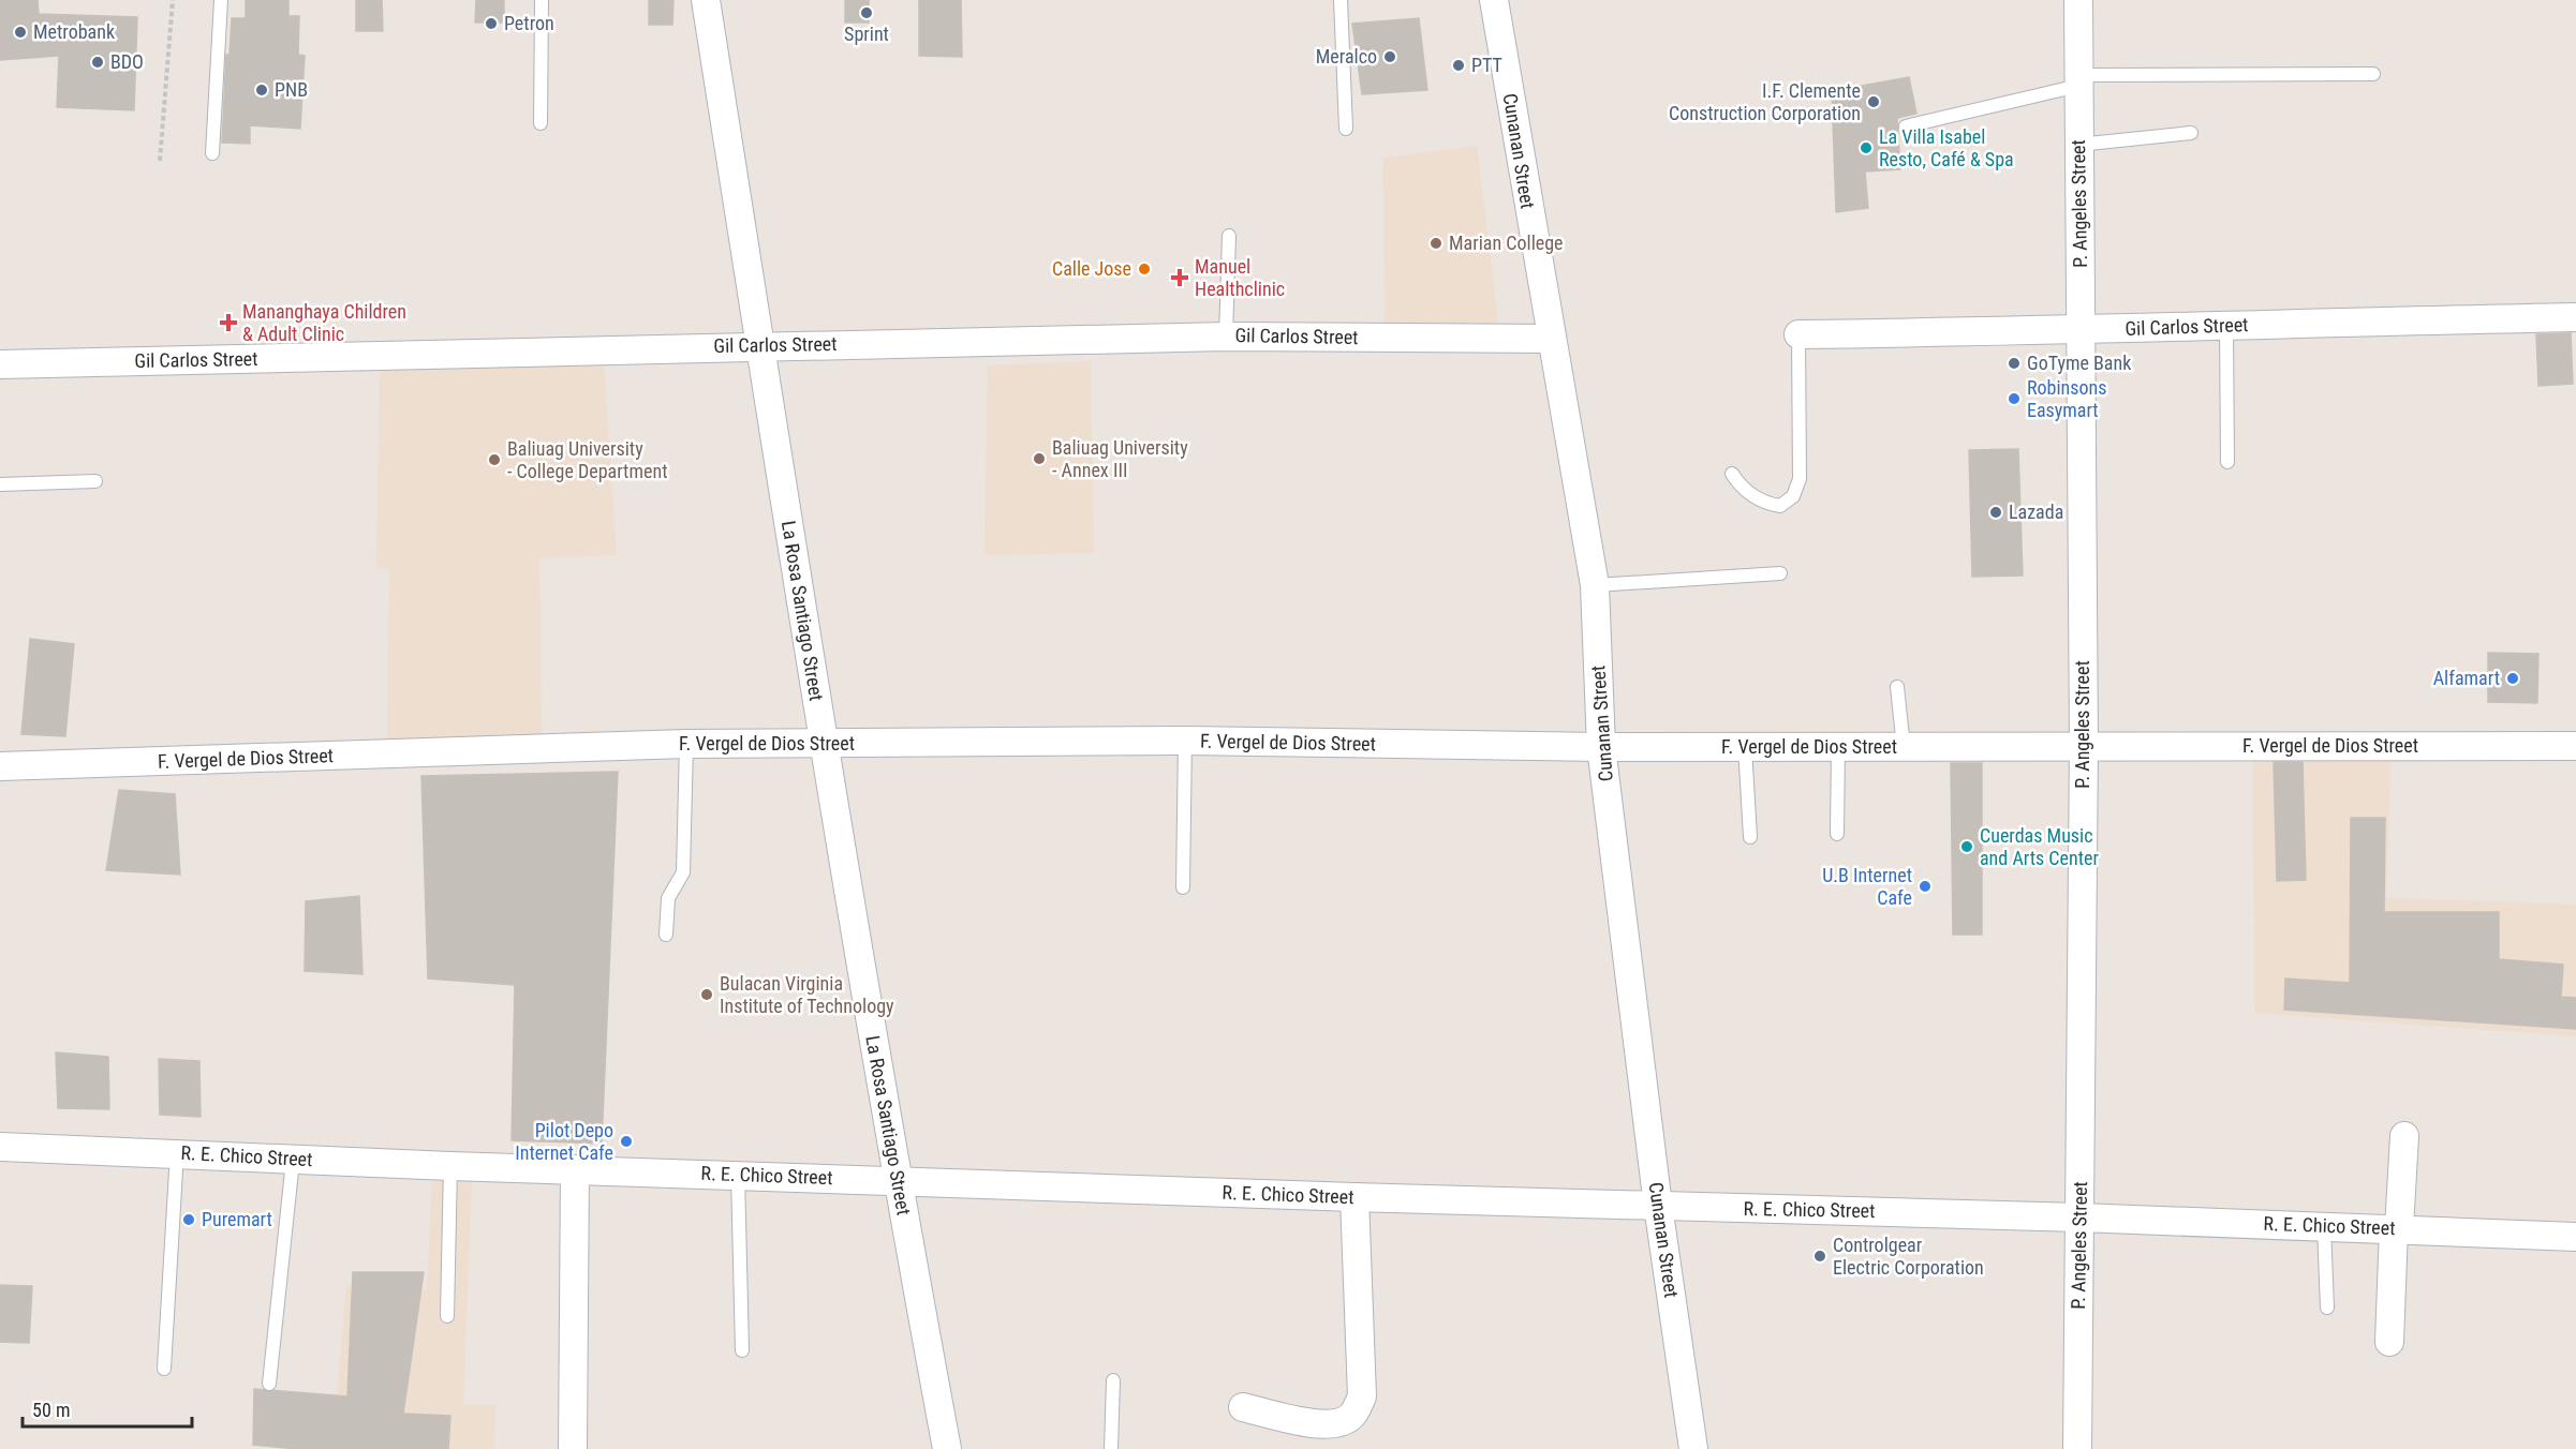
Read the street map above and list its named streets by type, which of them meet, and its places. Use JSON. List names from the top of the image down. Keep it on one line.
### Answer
{"streets":{"street":["Cunanan Street","P. Angeles Street","Gil Carlos Street","La Rosa Santiago Street","F. Vergel de Dios Street","R. E. Chico Street"]},"crossings":[["Cunanan Street","Gil Carlos Street"],["Cunanan Street","F. Vergel de Dios Street"],["Cunanan Street","R. E. Chico Street"],["P. Angeles Street","Gil Carlos Street"],["P. Angeles Street","F. Vergel de Dios Street"],["P. Angeles Street","R. E. Chico Street"],["Gil Carlos Street","La Rosa Santiago Street"],["La Rosa Santiago Street","F. Vergel de Dios Street"],["La Rosa Santiago Street","R. E. Chico Street"]],"places":{"other":["Sprint","Petron","Metrobank","Meralco","BDO","PTT","PNB","I.F. Clemente Construction Corporation","La Villa Isabel Resto, Café & Spa","Marian College","Calle Jose","GoTyme Bank","Robinsons Easymart","Baliuag University - Annex III","Baliuag University - College Department","Lazada","Alfamart","Cuerdas Music and Arts Center","U.B Internet Cafe","Bulacan Virginia Institute of Technology","Pilot Depo Internet Cafe","Puremart","Controlgear Electric Corporation"],"health":["Manuel Healthclinic","Mananghaya Children & Adult Clinic"]},"scale_bar":"50 m"}
